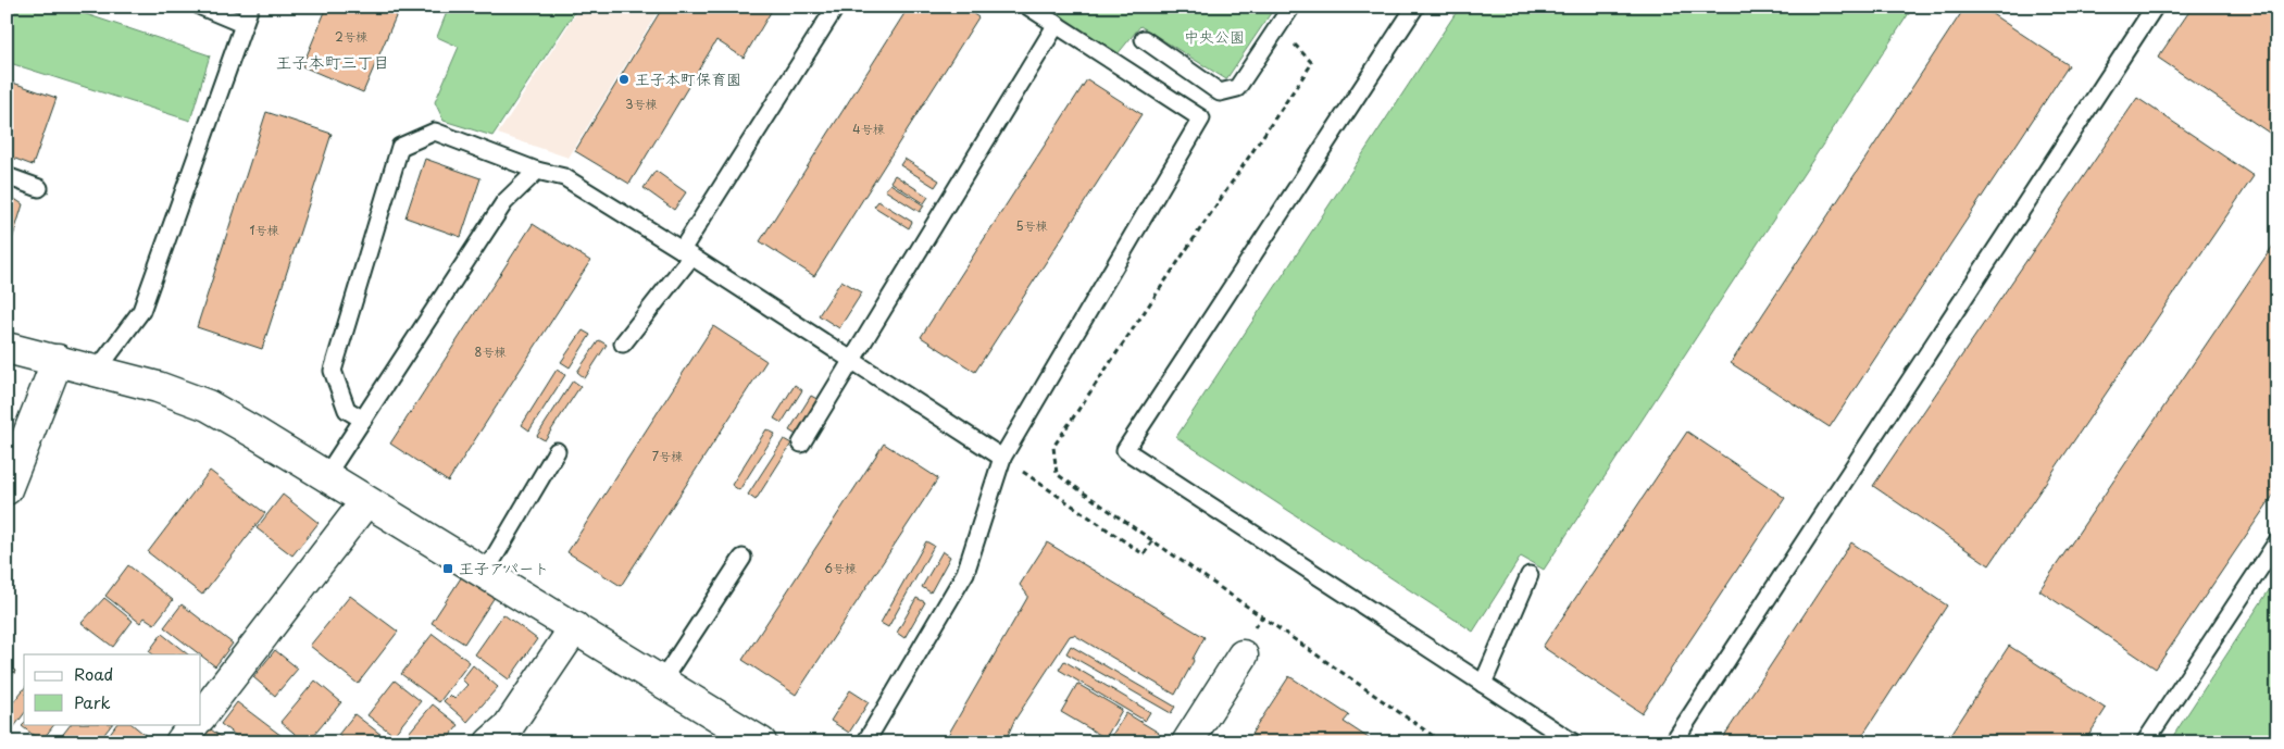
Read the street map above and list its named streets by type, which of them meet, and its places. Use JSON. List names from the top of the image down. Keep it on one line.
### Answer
{"districts":["王子本町三丁目"],"parks":["中央公園"],"places":{"other":["王子本町保育園"],"transit":["王子アパート"]},"house_numbers":["2号棟","3号棟","4号棟","5号棟","1号棟","8号棟","7号棟","6号棟"],"legend":["Road","Park"]}
